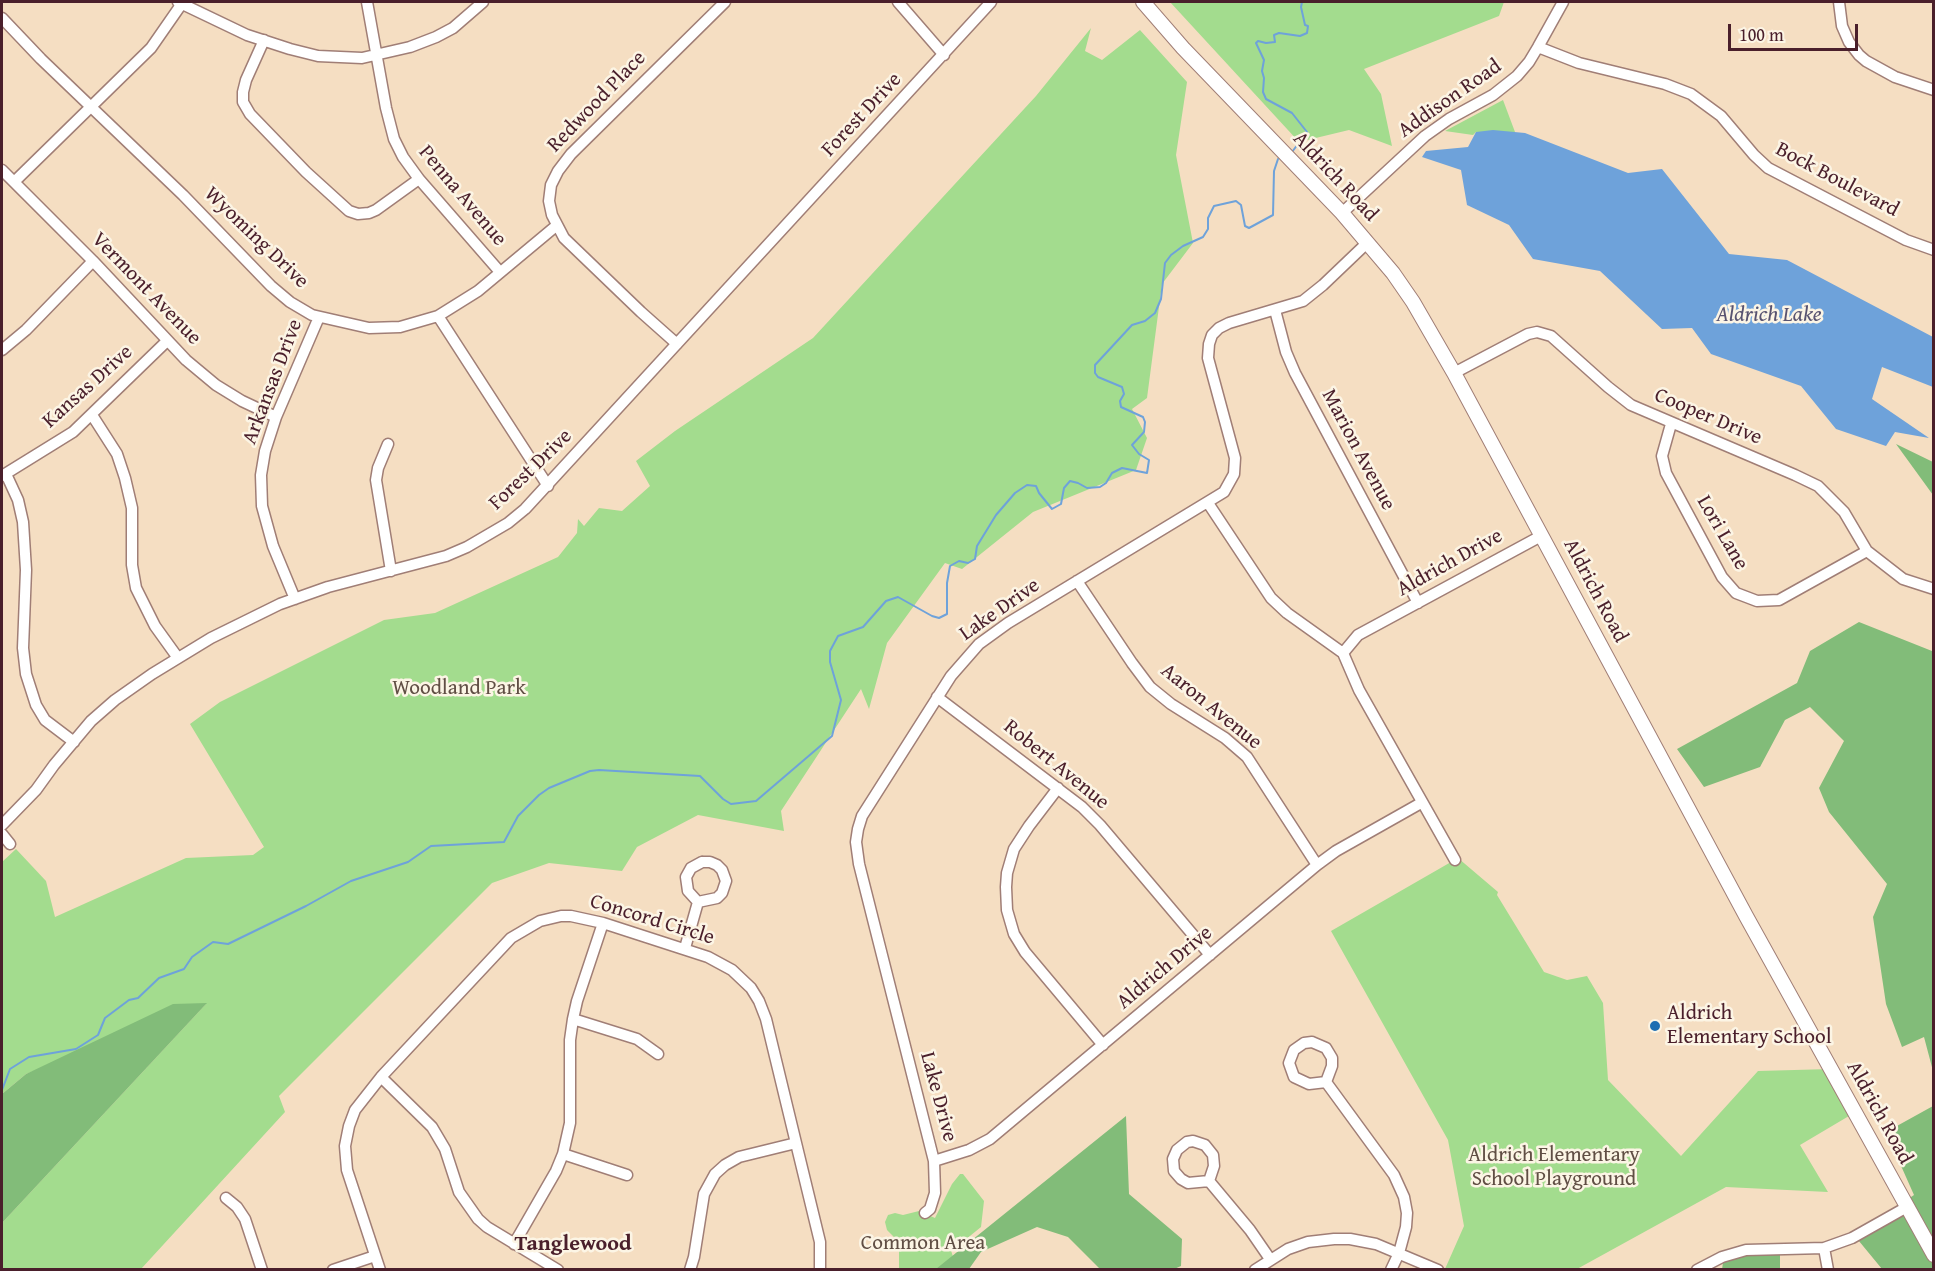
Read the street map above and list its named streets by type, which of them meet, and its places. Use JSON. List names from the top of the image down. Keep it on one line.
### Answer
{"streets":{"main road":["Aldrich Road"],"street":["Addison Road","Redwood Place","Forest Drive","Bock Boulevard","Penna Avenue","Wyoming Drive","Vermont Avenue","Arkansas Drive","Kansas Drive","Cooper Drive","Marion Avenue","Lori Lane","Aldrich Drive","Lake Drive","Aaron Avenue","Robert Avenue","Concord Circle"]},"crossings":[["Addison Road","Aldrich Road"],["Addison Road","Bock Boulevard"],["Redwood Place","Forest Drive"],["Redwood Place","Wyoming Drive"],["Forest Drive","Arkansas Drive"],["Aldrich Road","Cooper Drive"],["Aldrich Road","Aldrich Drive"],["Aldrich Road","Lake Drive"],["Penna Avenue","Wyoming Drive"],["Wyoming Drive","Arkansas Drive"],["Vermont Avenue","Arkansas Drive"],["Vermont Avenue","Kansas Drive"],["Cooper Drive","Lori Lane"],["Marion Avenue","Aldrich Drive"],["Marion Avenue","Lake Drive"],["Aldrich Drive","Lake Drive"],["Aldrich Drive","Aaron Avenue"],["Aldrich Drive","Robert Avenue"],["Lake Drive","Aaron Avenue"],["Lake Drive","Robert Avenue"]],"districts":["Tanglewood"],"water":["Aldrich Lake"],"parks":["Woodland Park","Aldrich Elementary School Playground","Common Area"],"places":["Aldrich Elementary School"],"scale_bar":"100 m"}
